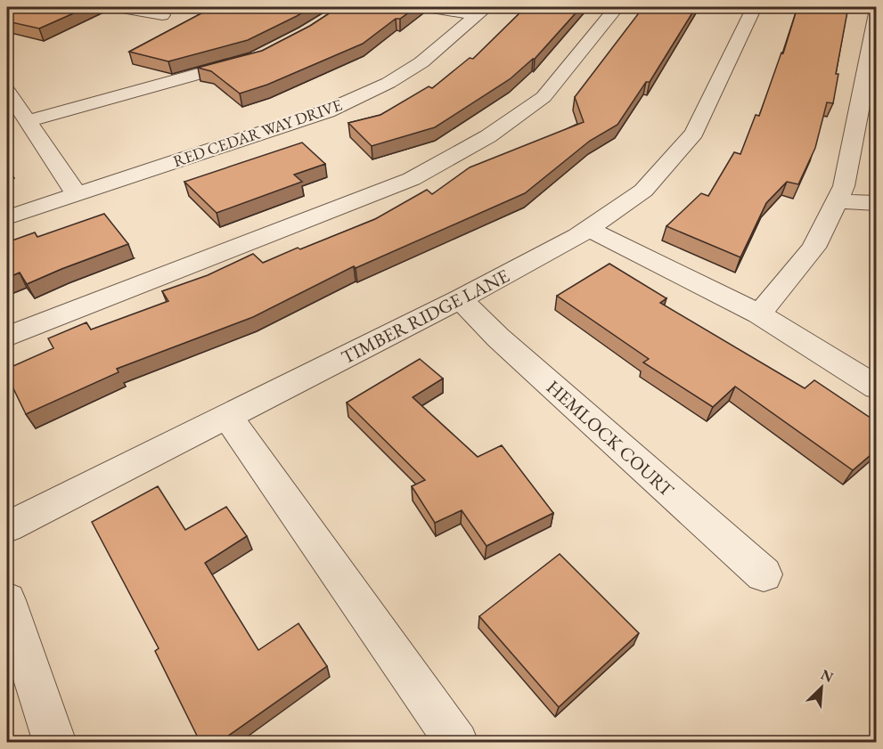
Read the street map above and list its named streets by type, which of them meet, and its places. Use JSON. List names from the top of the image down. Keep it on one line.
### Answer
{"streets":{"street":["RED CEDAR WAY DRIVE","TIMBER RIDGE LANE","HEMLOCK COURT"]},"crossings":[["TIMBER RIDGE LANE","HEMLOCK COURT"]],"north":"top right"}
